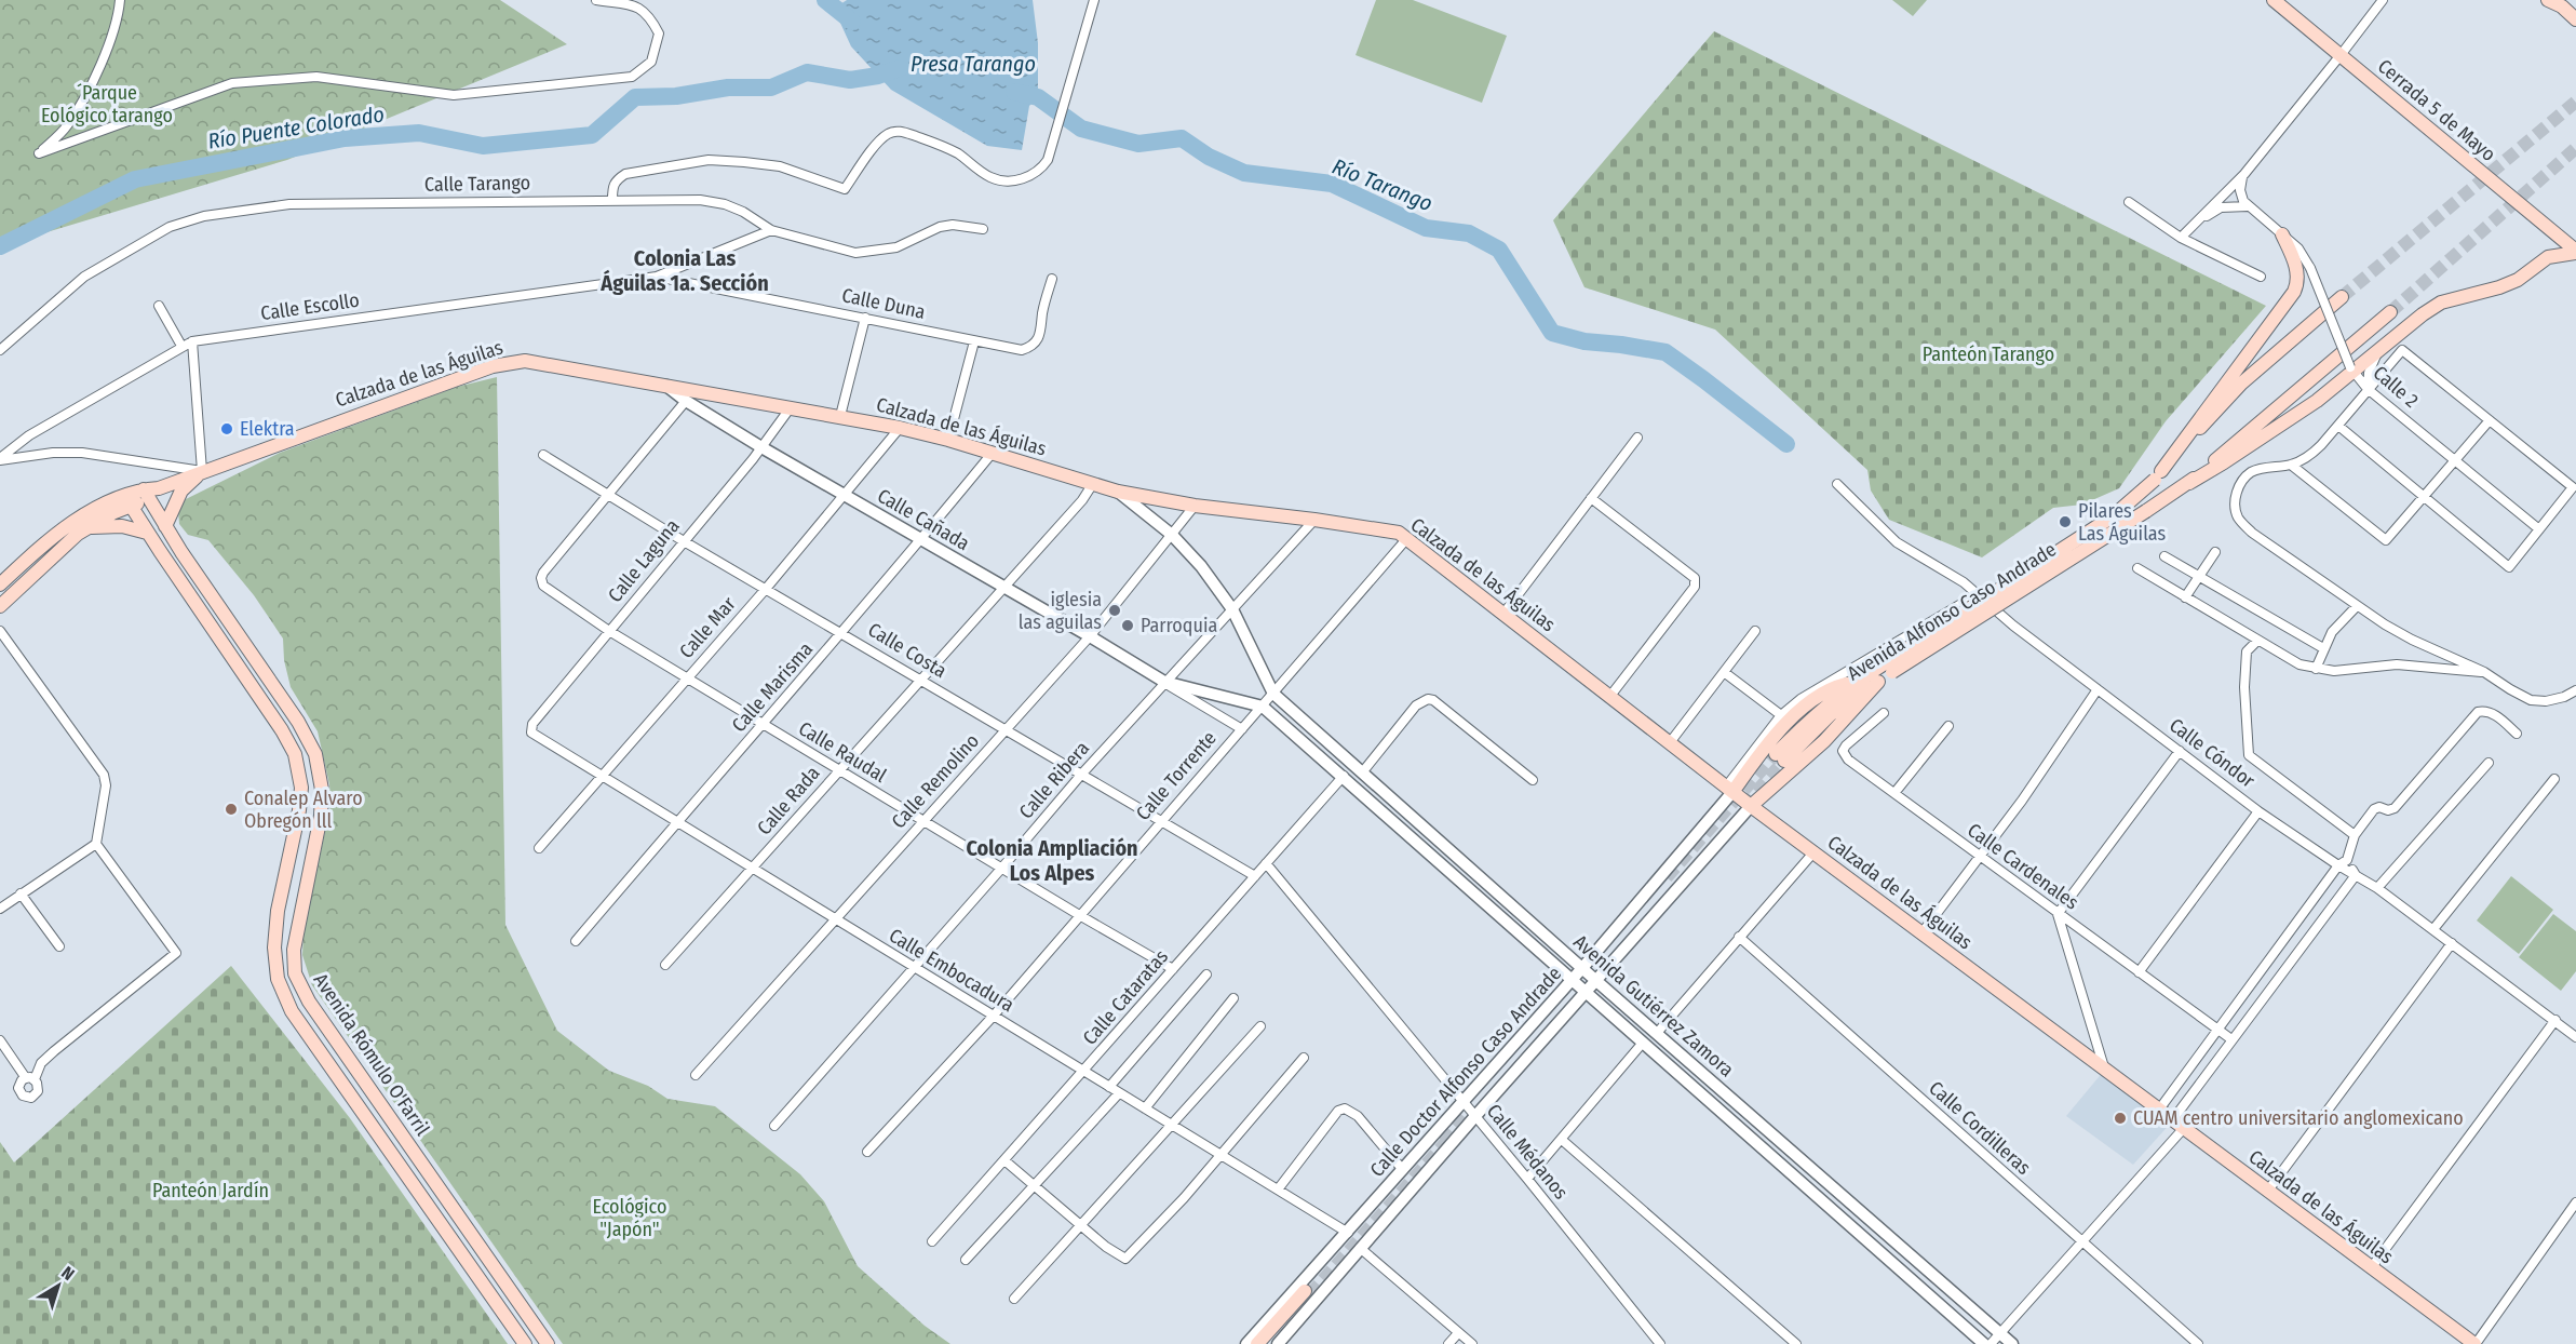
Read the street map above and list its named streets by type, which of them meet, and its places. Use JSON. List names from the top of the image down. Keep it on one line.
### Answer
{"streets":{"main road":["Cerrada 5 de Mayo","Calzada de las Águilas","Avenida Alfonso Caso Andrade","Avenida Rómulo O'Farril"],"street":["Calle Tarango","Calle Duna","Calle Escollo","Calle 2","Calle Cañada","Calle Laguna","Calle Mar","Calle Costa","Calle Marisma","Calle Raudal","Calle Cóndor","Calle Torrente","Calle Ribera","Calle Remolino","Calle Rada","Calle Cardenales","Calle Embocadura","Calle Cataratas","Avenida Gutiérrez Zamora","Calle Doctor Alfonso Caso Andrade","Calle Cordilleras","Calle Médanos"]},"crossings":[["Calle Duna","Calle Escollo"],["Calzada de las Águilas","Calle Cañada"],["Calzada de las Águilas","Calle Laguna"],["Calzada de las Águilas","Avenida Alfonso Caso Andrade"],["Calzada de las Águilas","Calle Mar"],["Calzada de las Águilas","Calle Marisma"],["Calzada de las Águilas","Calle Torrente"],["Calzada de las Águilas","Calle Ribera"],["Calzada de las Águilas","Calle Remolino"],["Calzada de las Águilas","Calle Rada"],["Calzada de las Águilas","Avenida Rómulo O'Farril"],["Calzada de las Águilas","Calle Doctor Alfonso Caso Andrade"],["Calle Cañada","Calle Laguna"],["Calle Cañada","Calle Mar"],["Calle Cañada","Calle Marisma"],["Calle Cañada","Calle Torrente"],["Calle Cañada","Calle Ribera"],["Calle Cañada","Calle Remolino"],["Calle Cañada","Calle Rada"],["Calle Cañada","Avenida Gutiérrez Zamora"],["Calle Laguna","Calle Costa"],["Calle Laguna","Calle Raudal"],["Calle Laguna","Calle Embocadura"],["Avenida Alfonso Caso Andrade","Calle Cóndor"],["Avenida Alfonso Caso Andrade","Calle Doctor Alfonso Caso Andrade"],["Calle Mar","Calle Costa"],["Calle Mar","Calle Raudal"],["Calle Mar","Calle Embocadura"],["Calle Costa","Calle Marisma"],["Calle Costa","Calle Raudal"],["Calle Costa","Calle Torrente"],["Calle Costa","Calle Ribera"],["Calle Costa","Calle Remolino"],["Calle Costa","Calle Rada"],["Calle Costa","Calle Cataratas"],["Calle Marisma","Calle Raudal"],["Calle Marisma","Calle Embocadura"],["Calle Raudal","Calle Torrente"],["Calle Raudal","Calle Ribera"],["Calle Raudal","Calle Remolino"],["Calle Raudal","Calle Rada"],["Calle Raudal","Calle Cataratas"],["Calle Torrente","Calle Embocadura"],["Calle Torrente","Avenida Gutiérrez Zamora"],["Calle Ribera","Calle Embocadura"],["Calle Remolino","Calle Embocadura"],["Calle Rada","Calle Embocadura"],["Calle Embocadura","Calle Cataratas"],["Calle Embocadura","Calle Doctor Alfonso Caso Andrade"],["Calle Cataratas","Avenida Gutiérrez Zamora"],["Calle Cataratas","Calle Médanos"],["Avenida Gutiérrez Zamora","Calle Doctor Alfonso Caso Andrade"],["Calle Doctor Alfonso Caso Andrade","Calle Médanos"]],"districts":["Colonia Las Águilas 1a. Sección","Colonia Ampliación Los Alpes"],"water":["Presa Tarango","Río Puente Colorado","Río Tarango"],"parks":["´Parque Eológico tarango","Panteón Tarango","Panteón Jardín","Ecológico \"Japón\""],"places":["Elektra","Pilares Las Águilas","iglesia las aguilas","Parroquia","Conalep Alvaro Obregón lll","CUAM centro universitario anglomexicano"],"north":"top right"}
